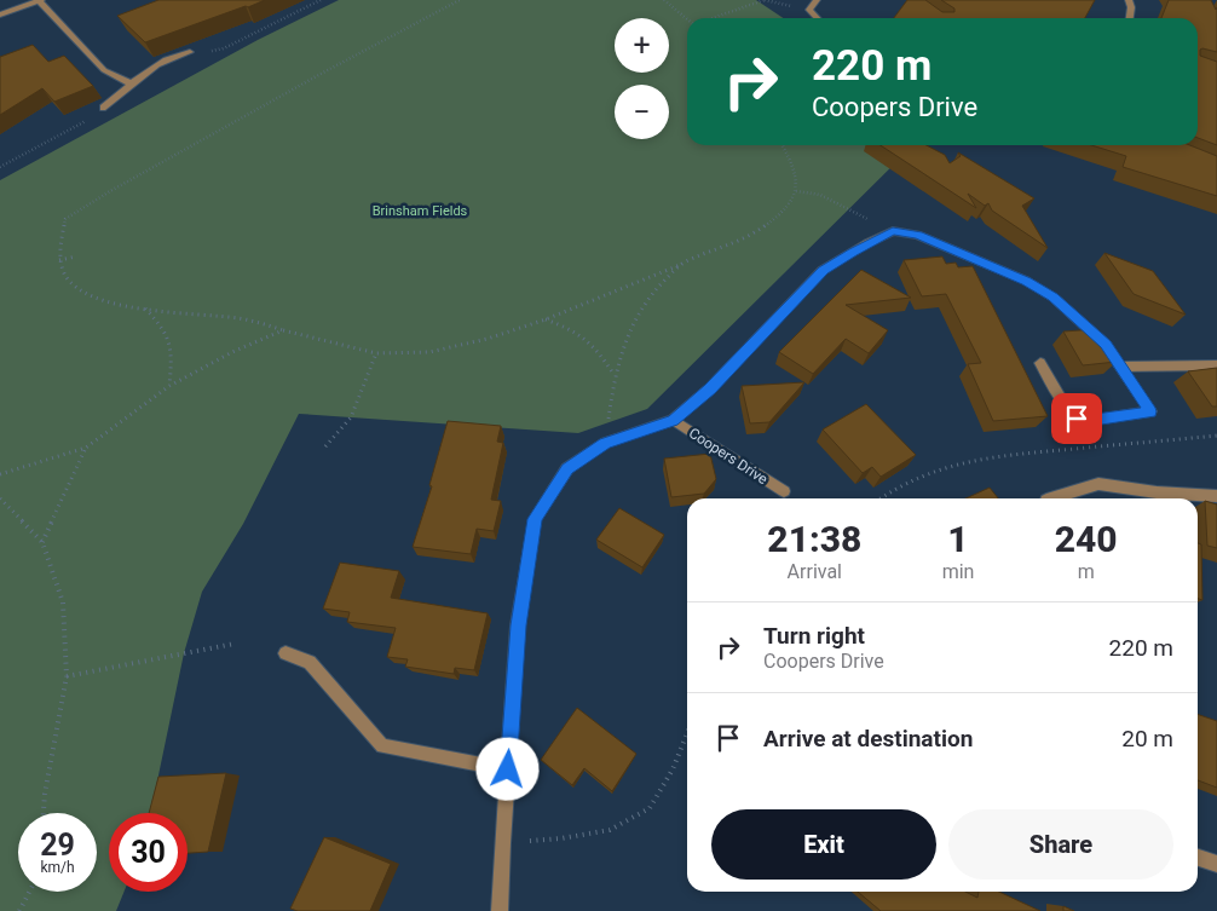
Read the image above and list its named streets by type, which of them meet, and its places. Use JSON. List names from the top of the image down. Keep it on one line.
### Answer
{"streets":{"street":["Coopers Drive"]},"parks":["Brinsham Fields"],"page":{"map_buttons":["+","−"],"turn":["220 m","Coopers Drive"],"eta":["21:38","Arrival","1","min","240","m"],"list":[{"name":"Turn right","note":"Coopers Drive","value":"220 m"},{"name":"Arrive at destination","value":"20 m"}],"buttons":["Exit","Share"],"speed":"29 km/h","limit":"30"}}
